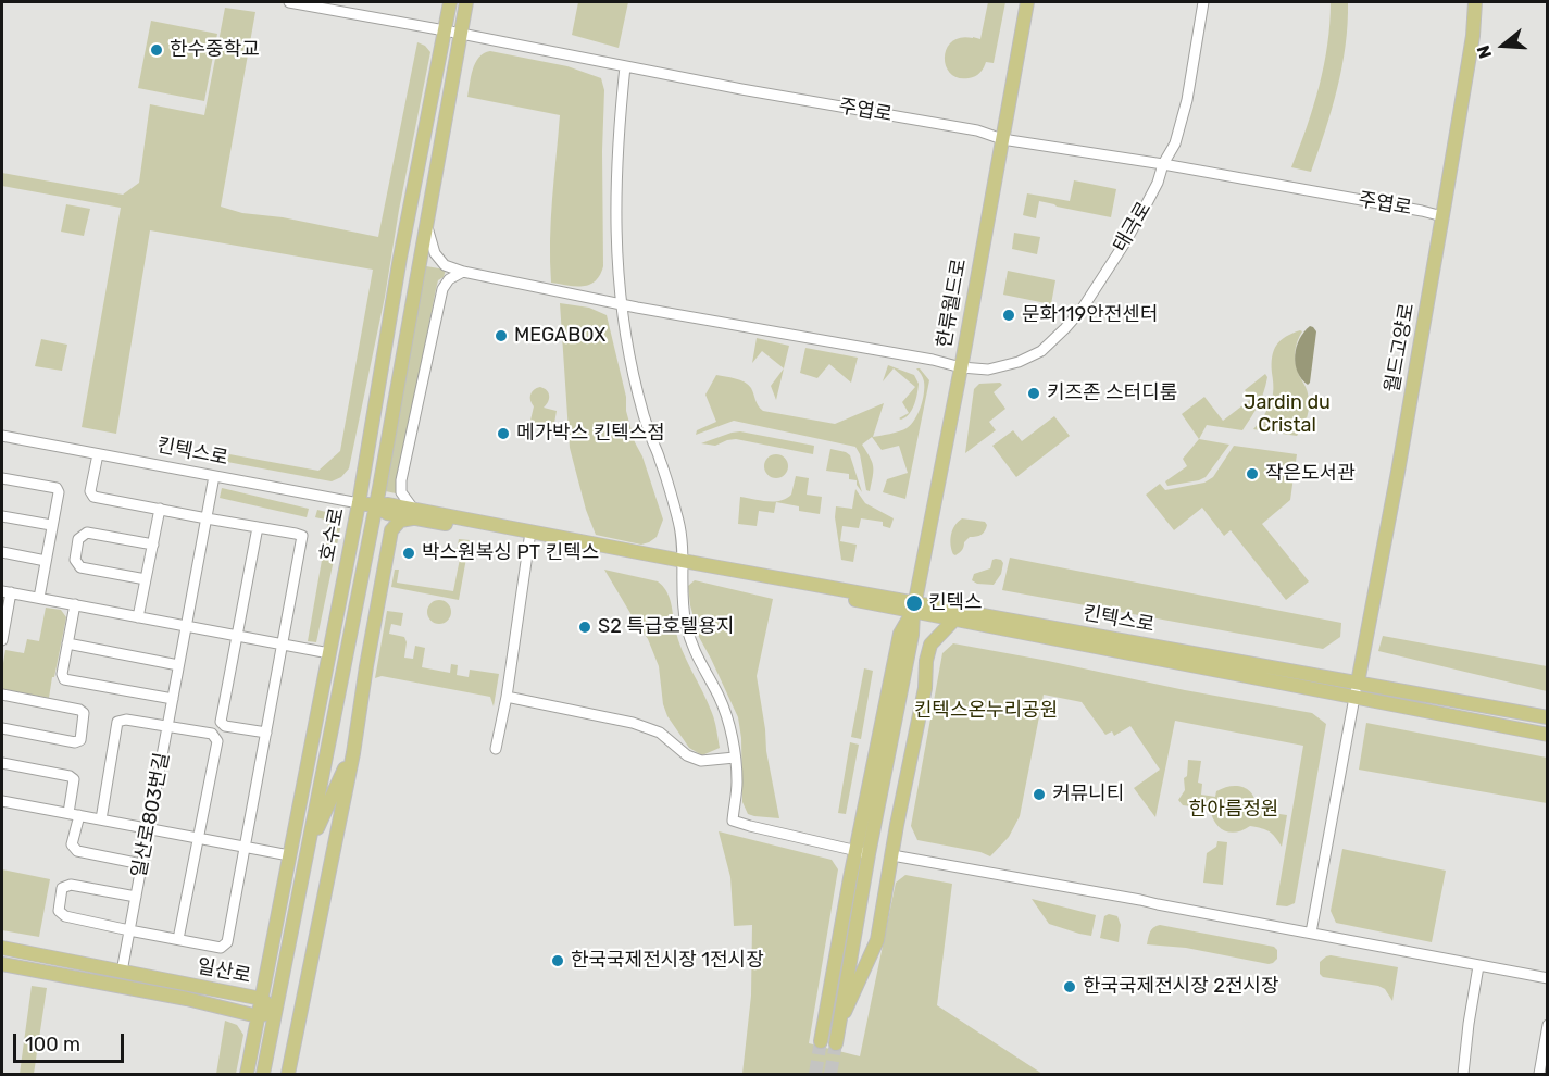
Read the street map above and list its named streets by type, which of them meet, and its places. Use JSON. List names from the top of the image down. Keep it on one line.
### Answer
{"streets":{"main road":["한류월드로","월드고양로","킨텍스로","호수로","일산로"],"street":["주엽로","태극로","일산로803번길"]},"crossings":[["주엽로","태극로"],["주엽로","한류월드로"],["주엽로","월드고양로"],["주엽로","호수로"],["태극로","한류월드로"],["태극로","호수로"],["한류월드로","킨텍스로"],["월드고양로","킨텍스로"],["킨텍스로","호수로"],["킨텍스로","일산로803번길"],["호수로","일산로"],["일산로803번길","일산로"]],"parks":["Jardin du Cristal","킨텍스온누리공원","한아름정원"],"places":["한수중학교","문화119안전센터","MEGABOX","키즈존 스터디룸","메가박스 킨텍스점","작은도서관","박스원복싱 PT 킨텍스","킨텍스","S2 특급호텔용지","커뮤니티","한국국제전시장 1전시장","한국국제전시장 2전시장"],"scale_bar":"100 m","north":"left"}
